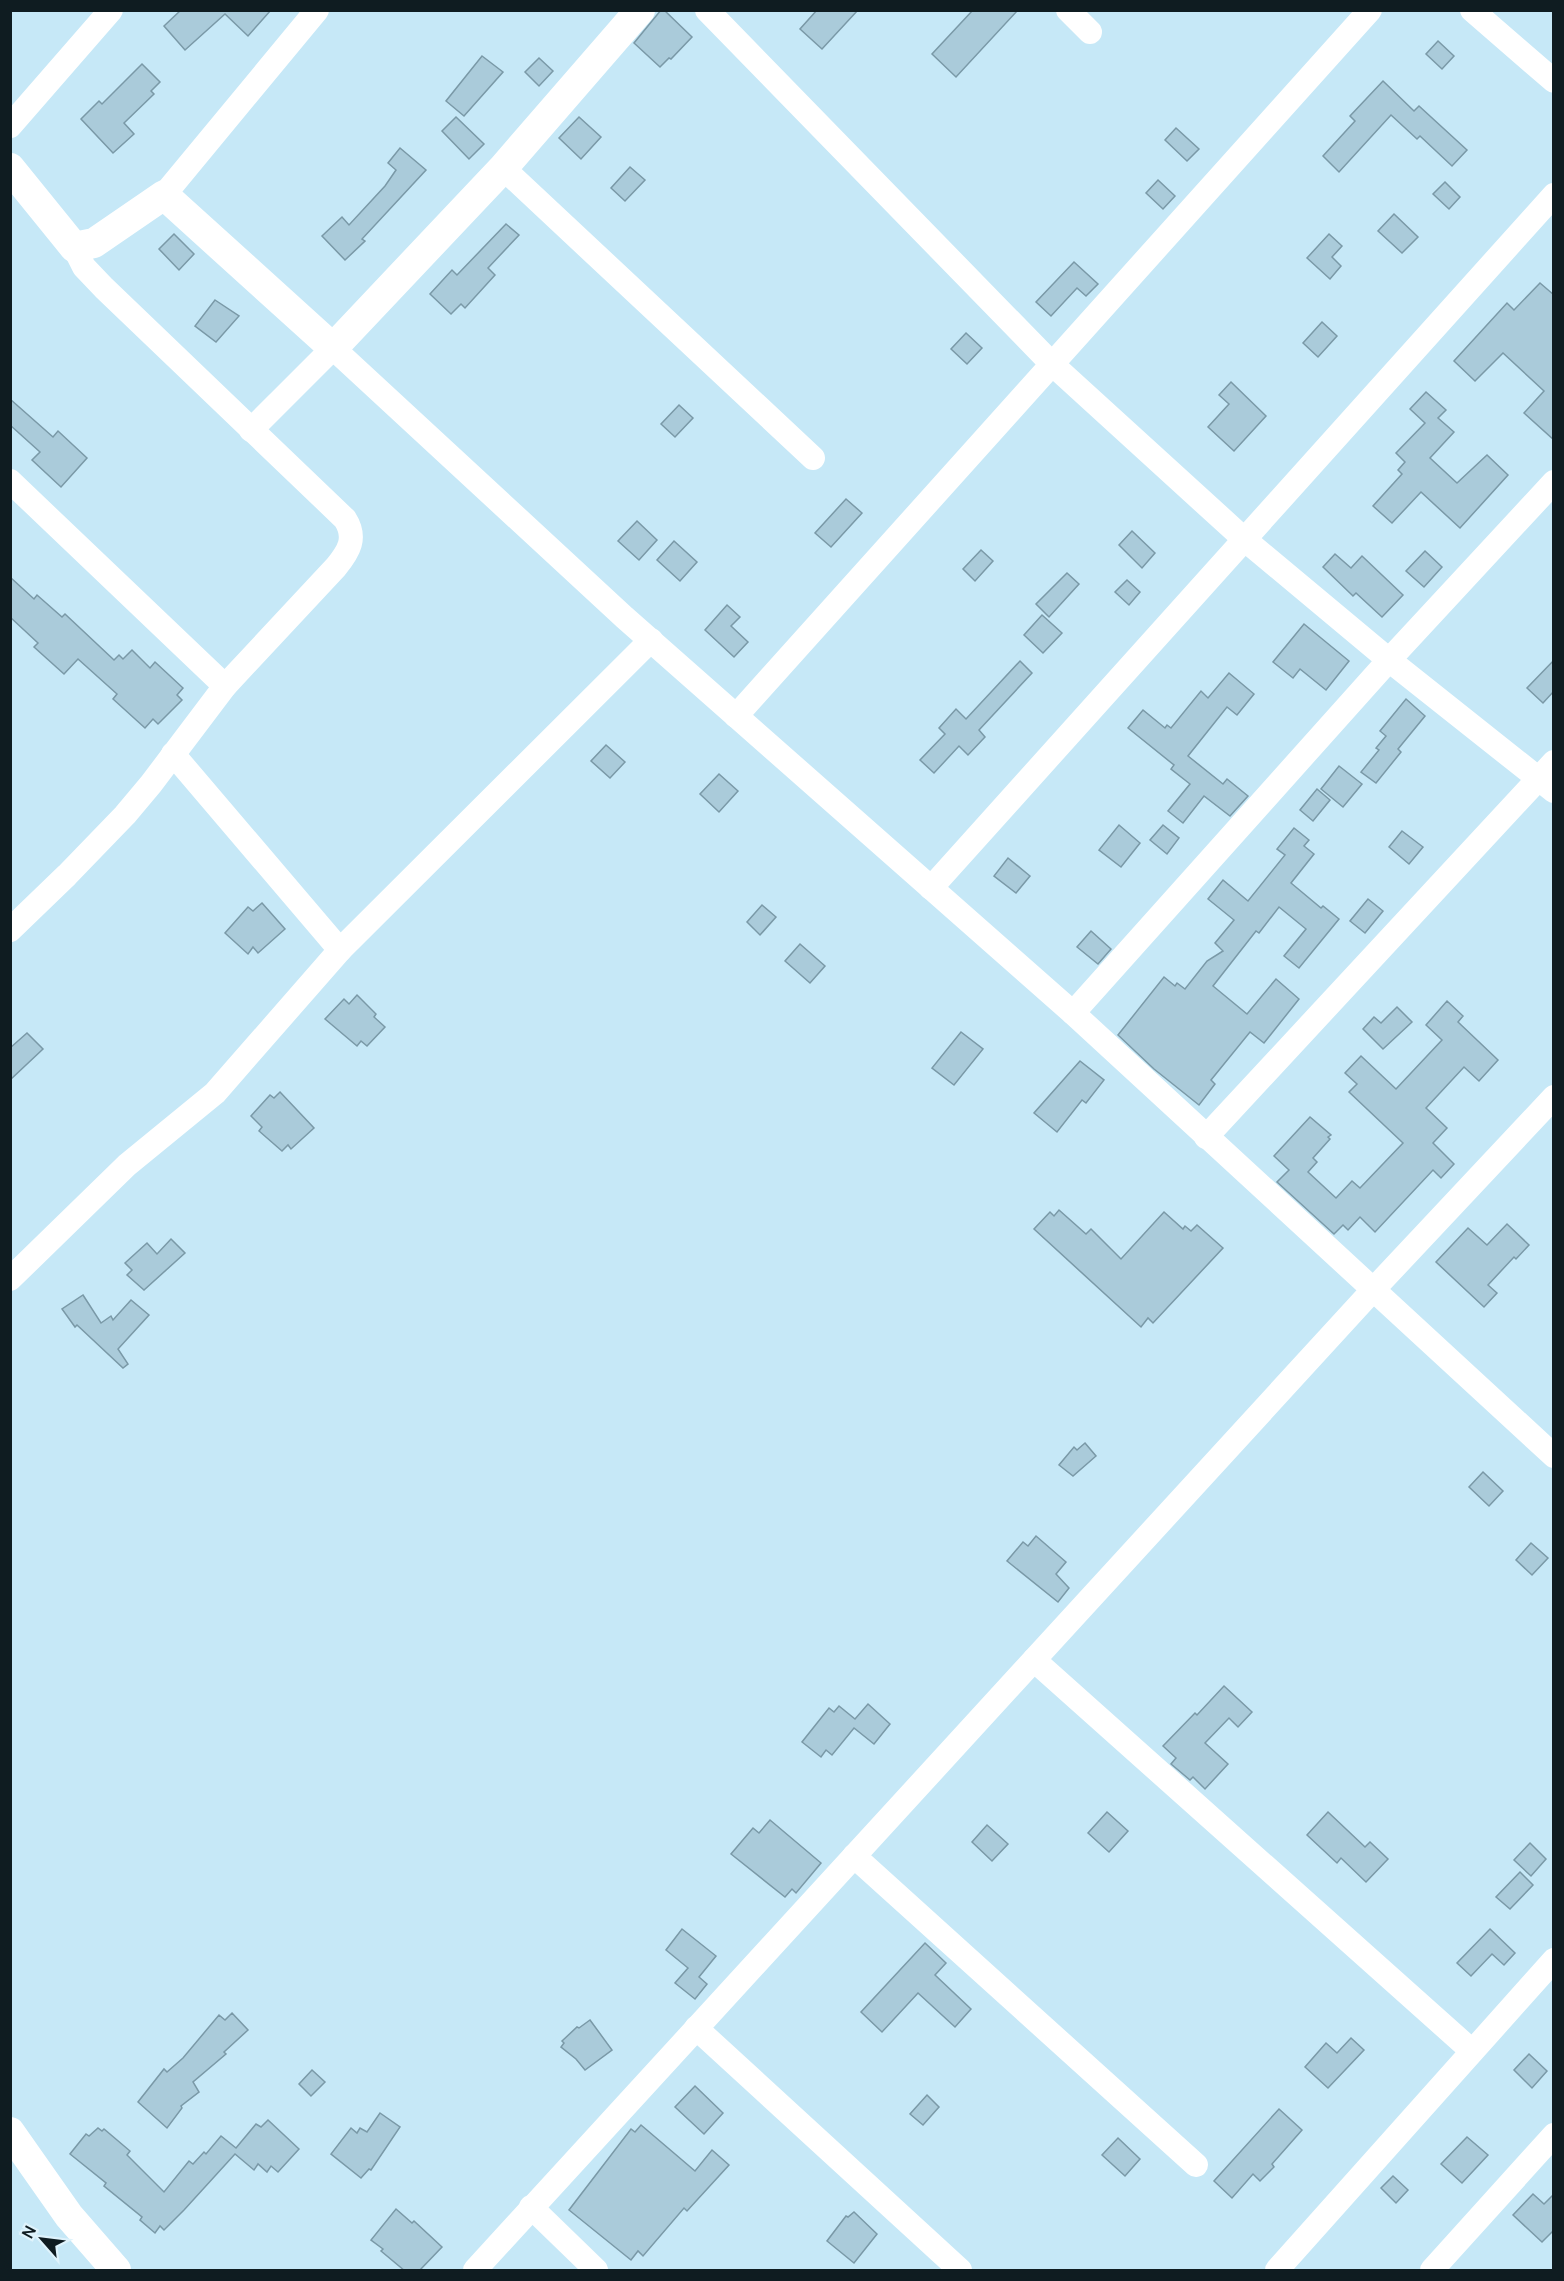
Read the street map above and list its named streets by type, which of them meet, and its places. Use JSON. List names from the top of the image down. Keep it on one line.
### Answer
{"north":"top left"}
